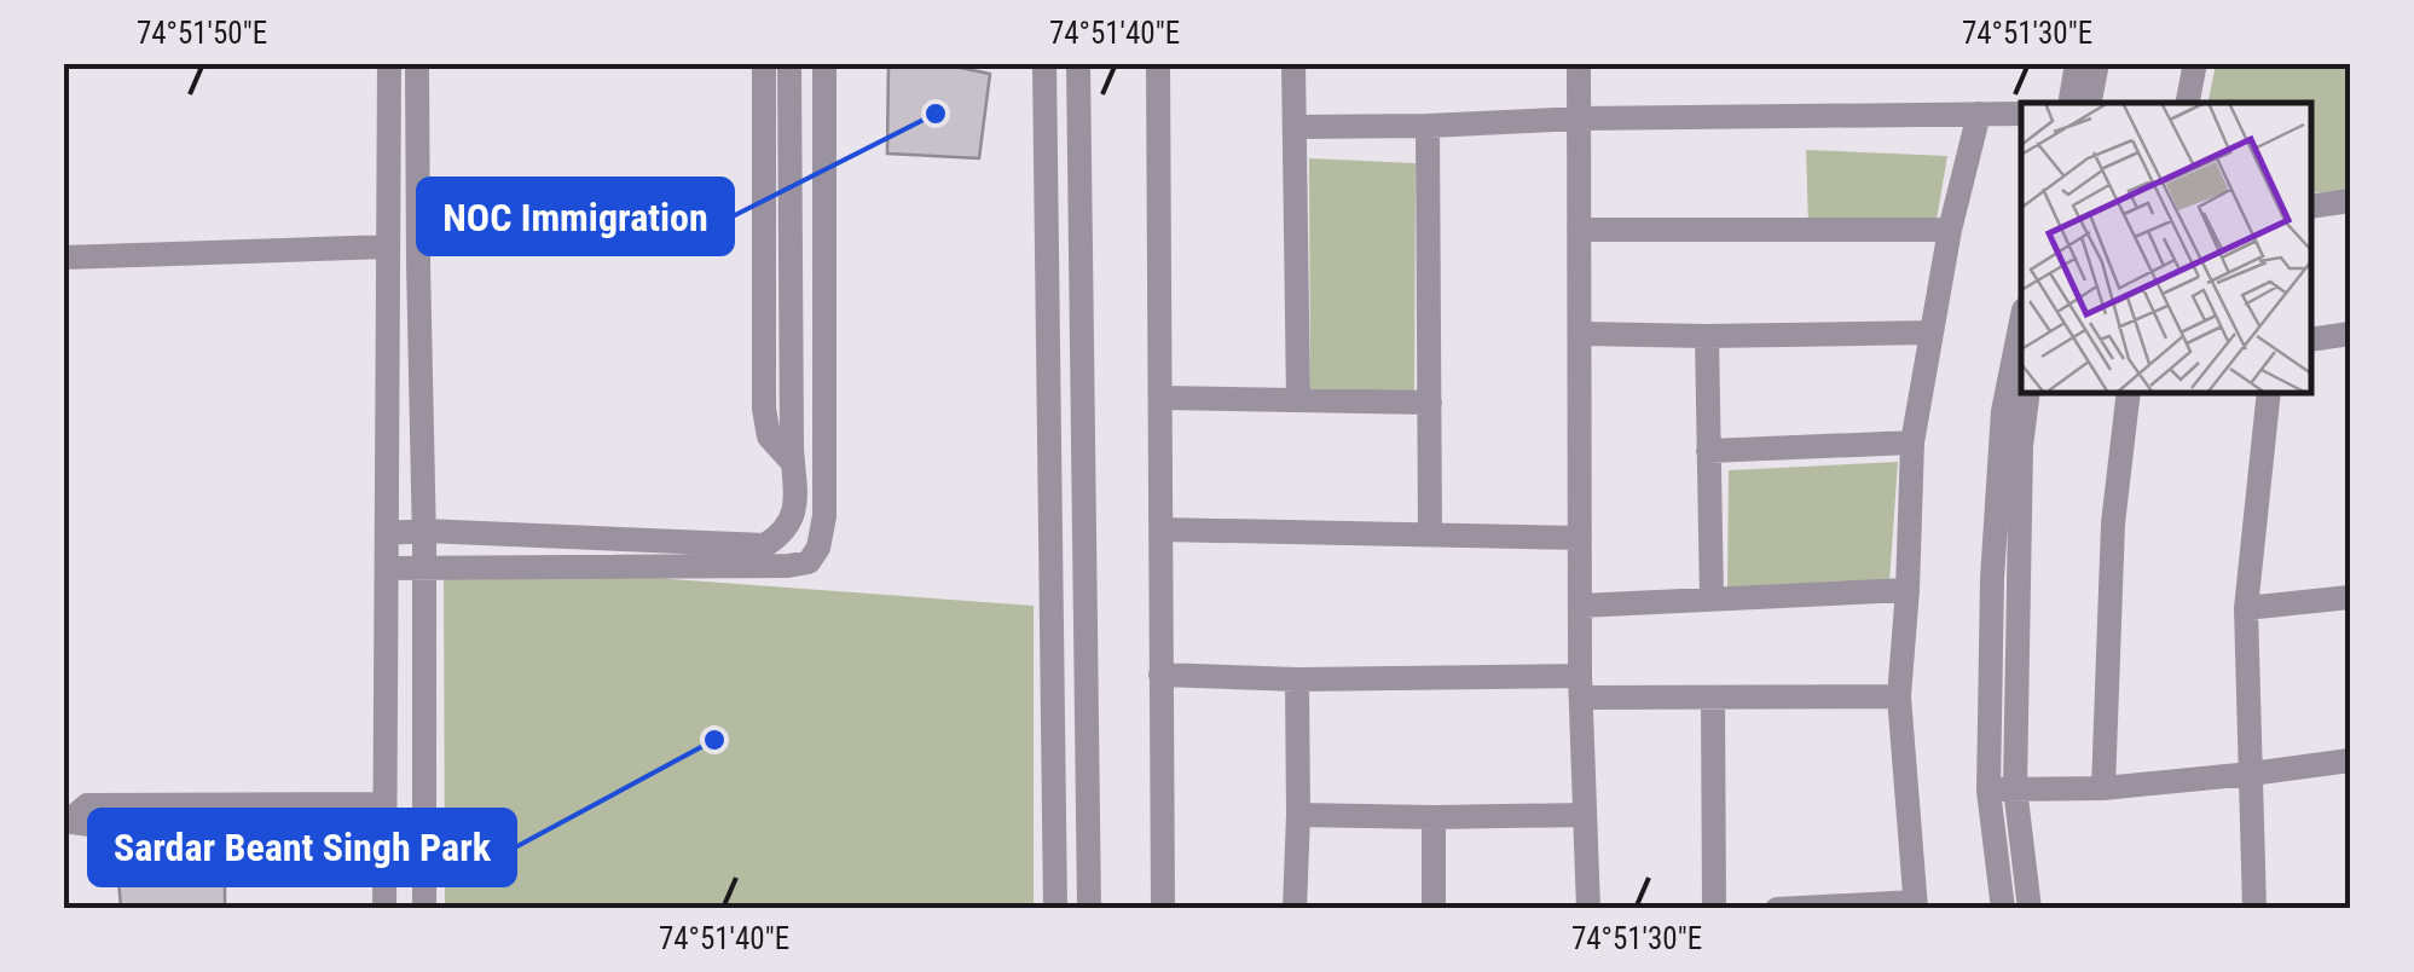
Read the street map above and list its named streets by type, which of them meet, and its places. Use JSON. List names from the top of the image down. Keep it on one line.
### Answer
{"places":["NOC Immigration","Sardar Beant Singh Park"],"coordinates":["74°51'50\"E","74°51'40\"E","74°51'30\"E"]}
